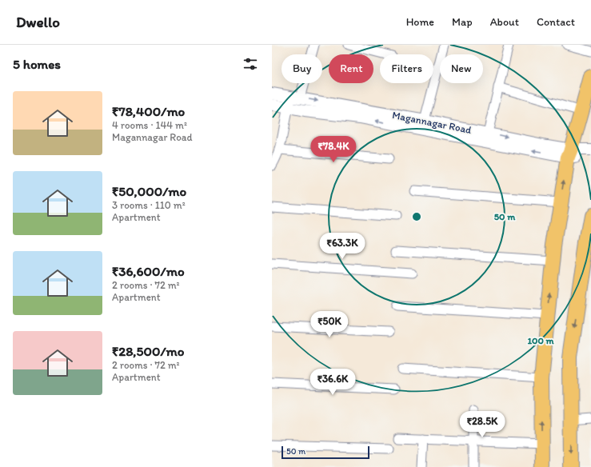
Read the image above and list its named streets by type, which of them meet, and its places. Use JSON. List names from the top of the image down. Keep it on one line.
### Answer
{"streets":{"street":["Magannagar Road"]},"scale_bar":"50 m","page":{"header":"Dwello","nav":["Home","Map","About","Contact"],"heading":"5 homes","chip":["Buy","Rent","Filters","New"],"list":[{"name":"₹78,400/mo","note":"4 rooms · 144 m² · Magannagar Road"},{"name":"₹50,000/mo","note":"3 rooms · 110 m² · Apartment"},{"name":"₹36,600/mo","note":"2 rooms · 72 m² · Apartment"},{"name":"₹28,500/mo","note":"2 rooms · 72 m² · Apartment"}],"price":["₹78.4K","₹63.3K","₹50K","₹36.6K","₹28.5K"],"scale":"50 m"},"rings":["50 m","100 m"]}
